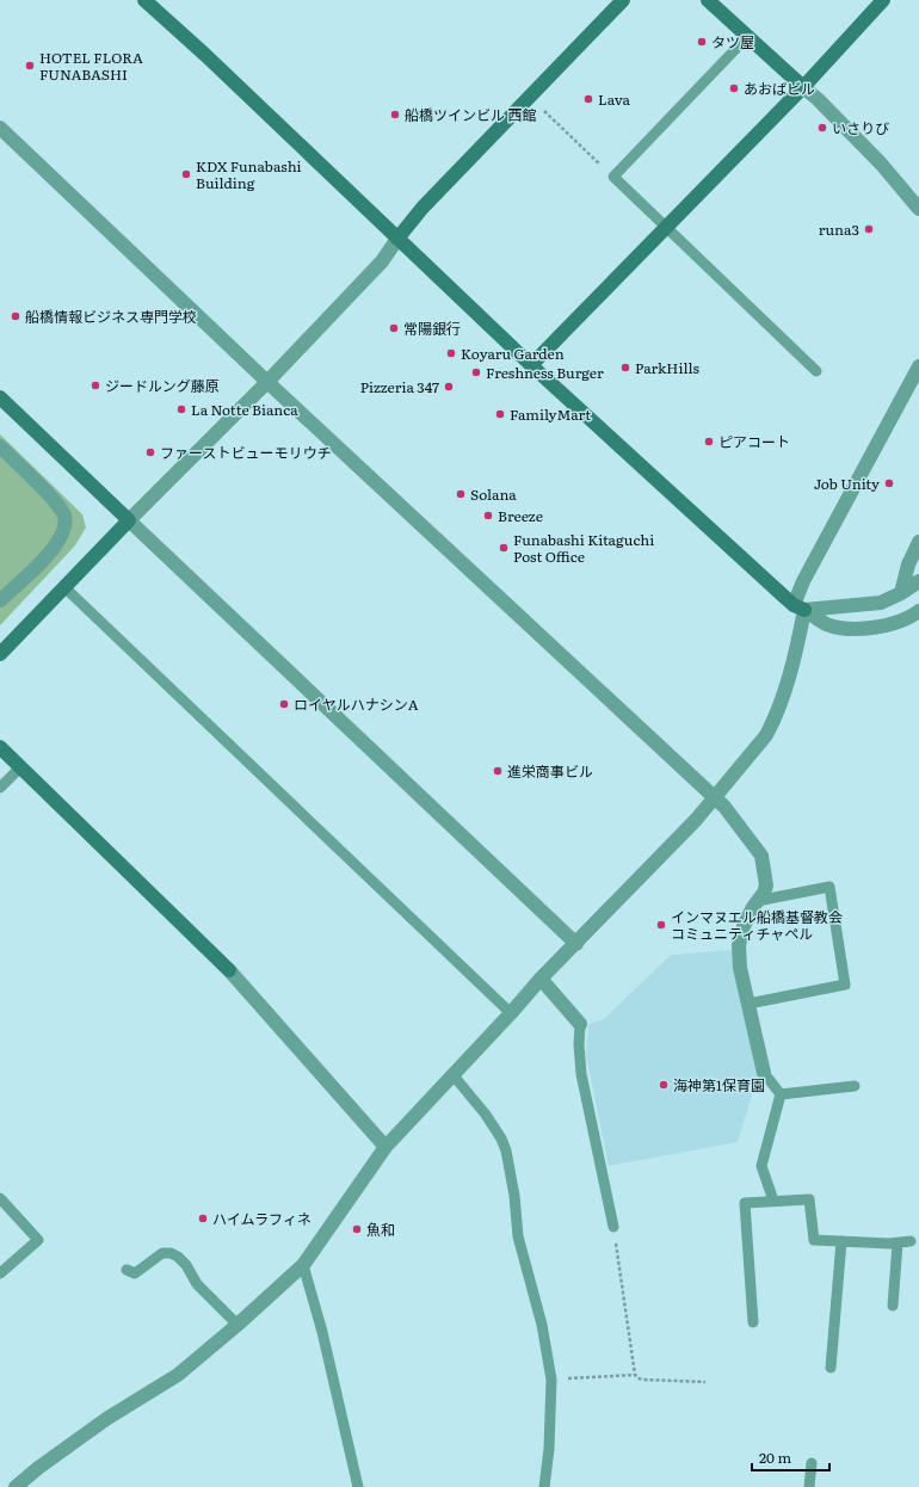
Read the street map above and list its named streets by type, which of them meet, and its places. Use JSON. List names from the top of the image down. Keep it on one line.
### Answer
{"places":["タツ屋","HOTEL FLORA FUNABASHI","あおばビル","Lava","船橋ツインビル 西館","いさりび","KDX Funabashi Building","runa3","船橋情報ビジネス専門学校","常陽銀行","Koyaru Garden","ParkHills","Freshness Burger","ジードルング藤原","Pizzeria 347","La Notte Bianca","FamilyMart","ピアコート","ファーストビューモリウチ","Job Unity","Solana","Breeze","Funabashi Kitaguchi Post Office","ロイヤルハナシンA","進栄商事ビル","インマヌエル船橋基督教会 コミュニティチャペル","海神第1保育園","ハイムラフィネ","魚和"],"scale_bar":"20 m"}
